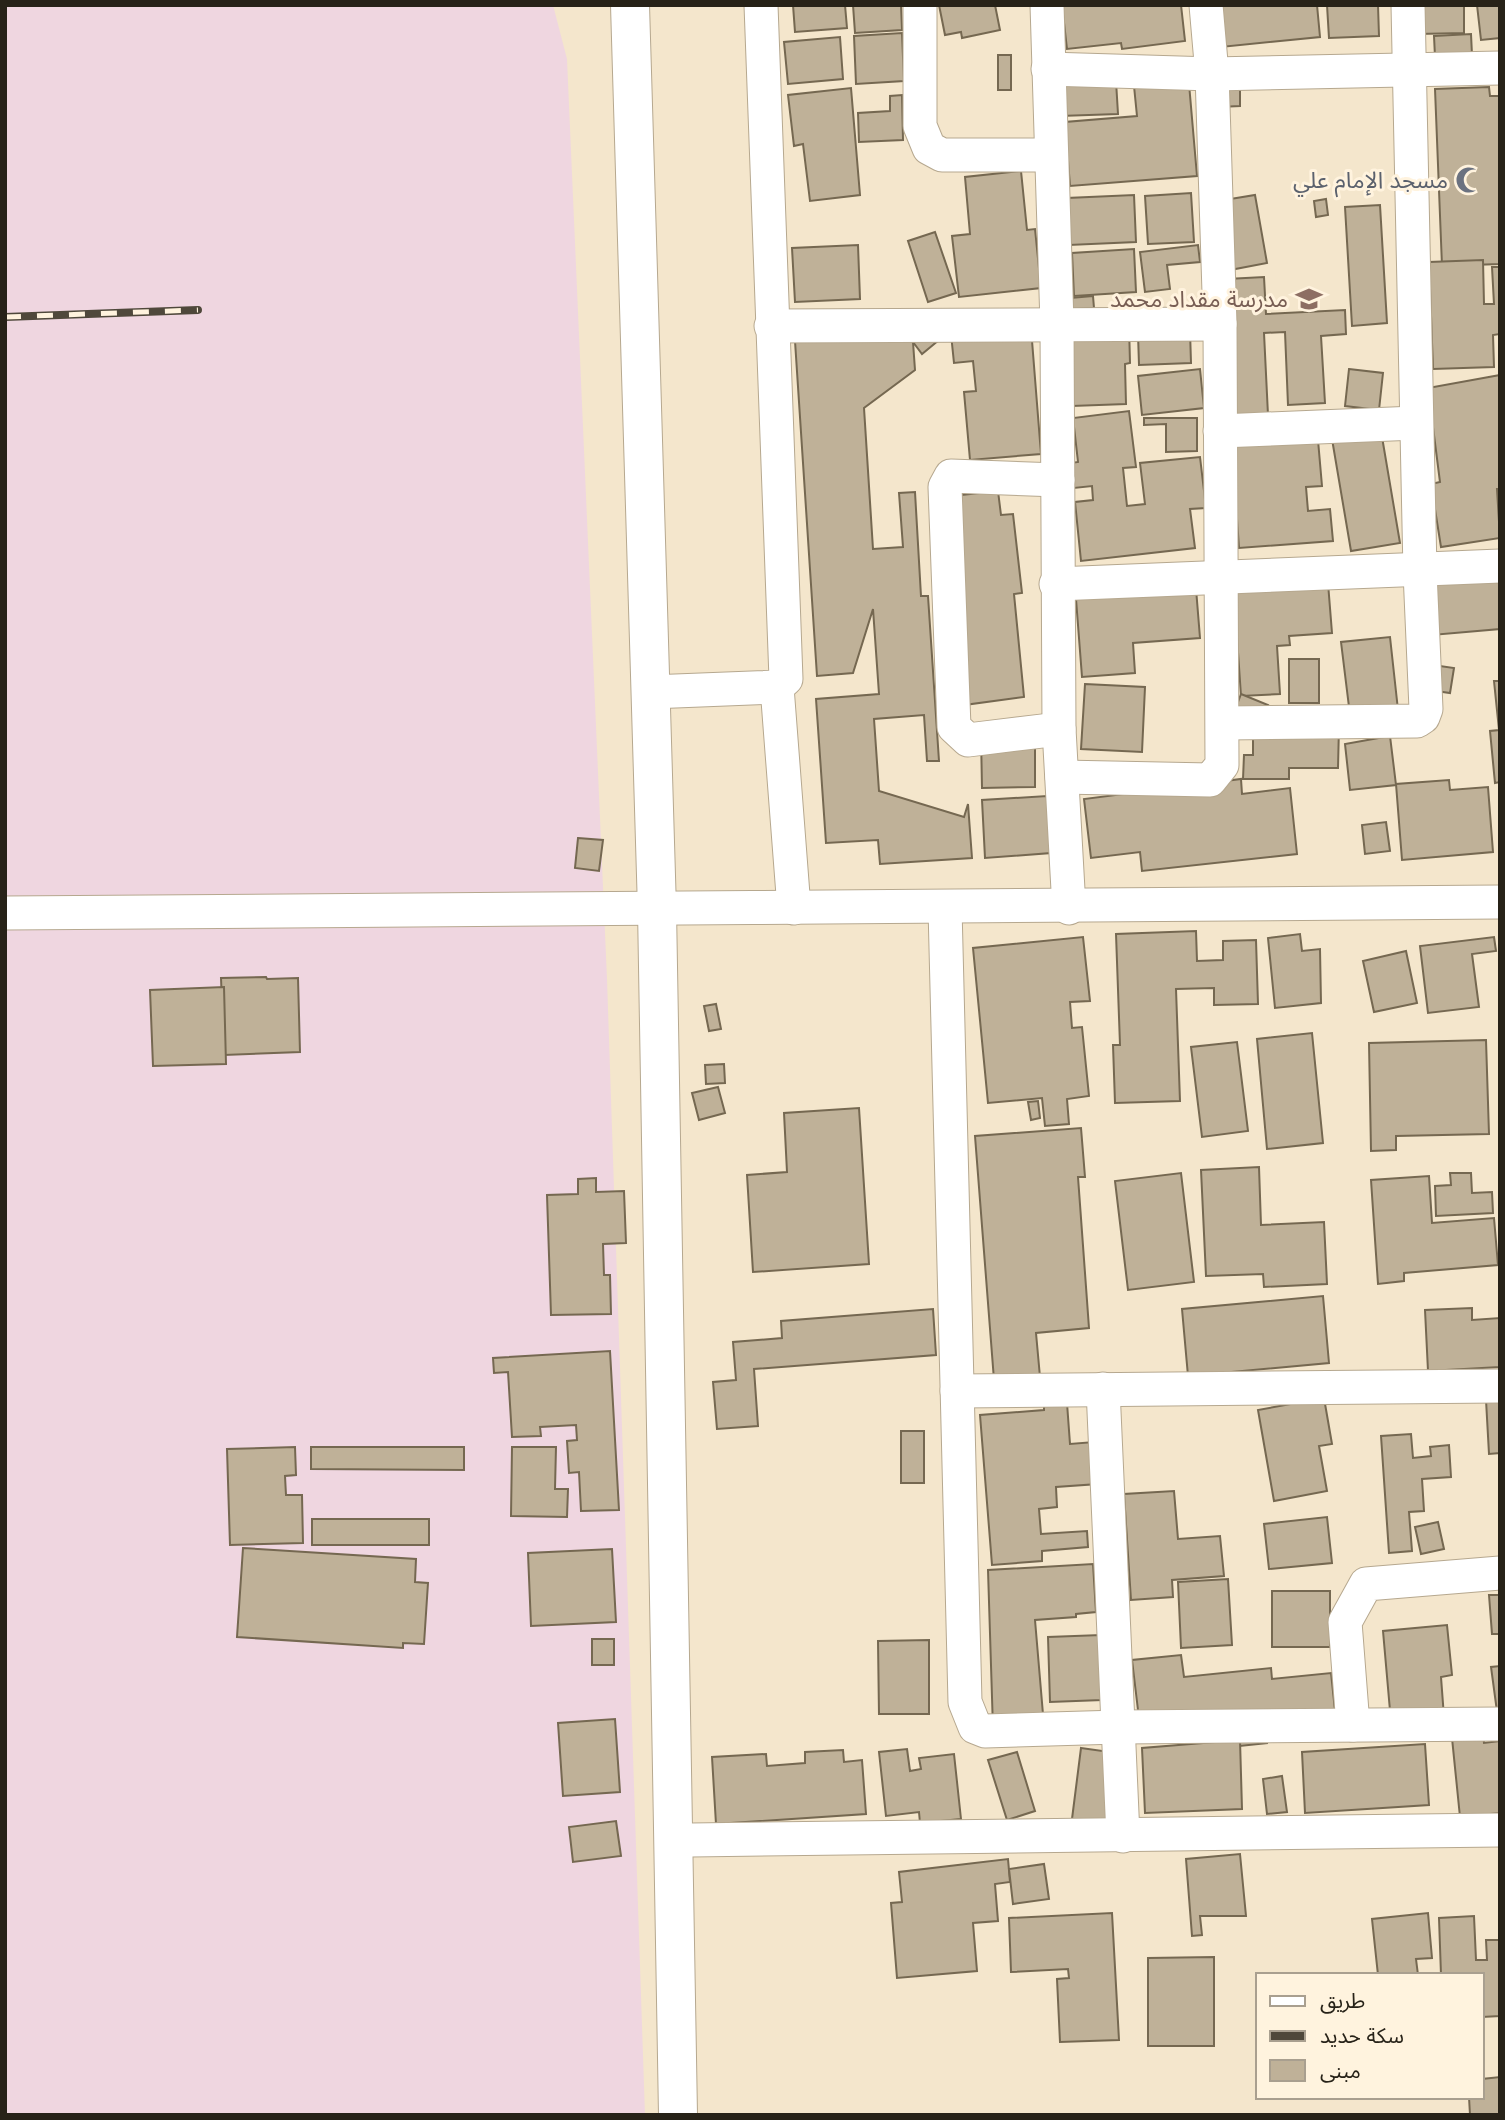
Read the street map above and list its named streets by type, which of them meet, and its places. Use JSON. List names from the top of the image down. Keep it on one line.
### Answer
{"places":{"mosque":["مسجد الإمام علي"],"school or university":["مدرسة مقداد محمد"]},"legend":["طريق","سكة حديد","مبنى"]}
